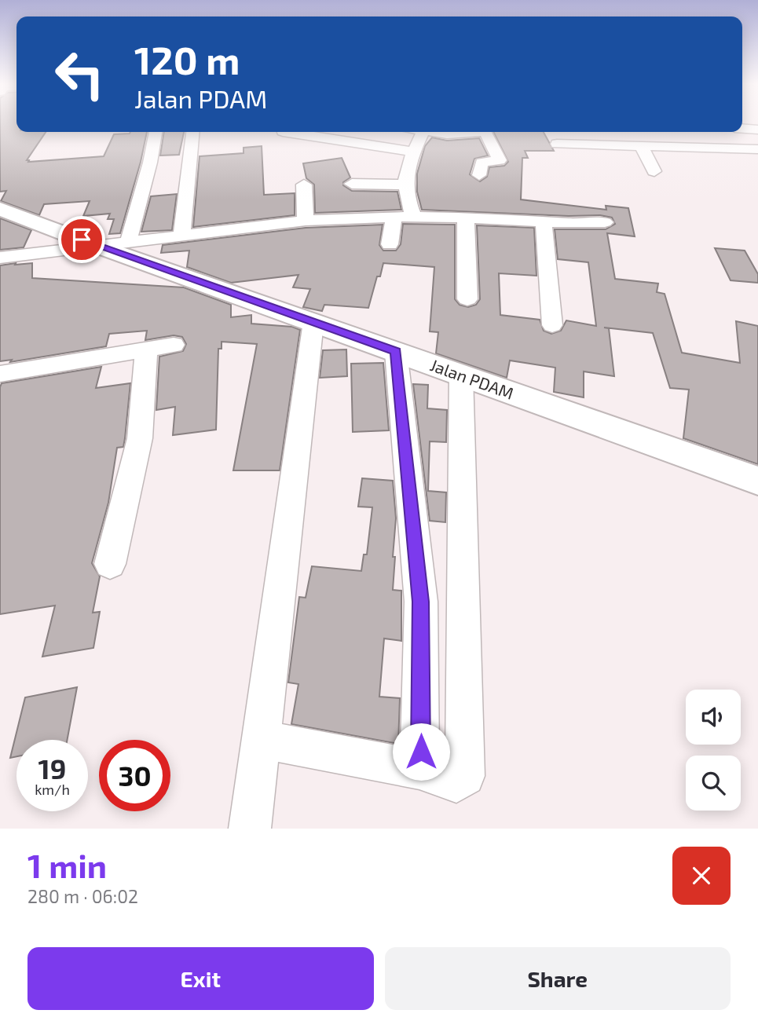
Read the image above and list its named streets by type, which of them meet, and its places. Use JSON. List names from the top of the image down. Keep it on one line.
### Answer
{"streets":{"street":["Jalan PDAM"]},"page":{"turn":["120 m","Jalan PDAM"],"speed":"19 km/h","limit":"30","heading":["1 min","280 m · 06:02"],"buttons":["Exit","Share"]}}
